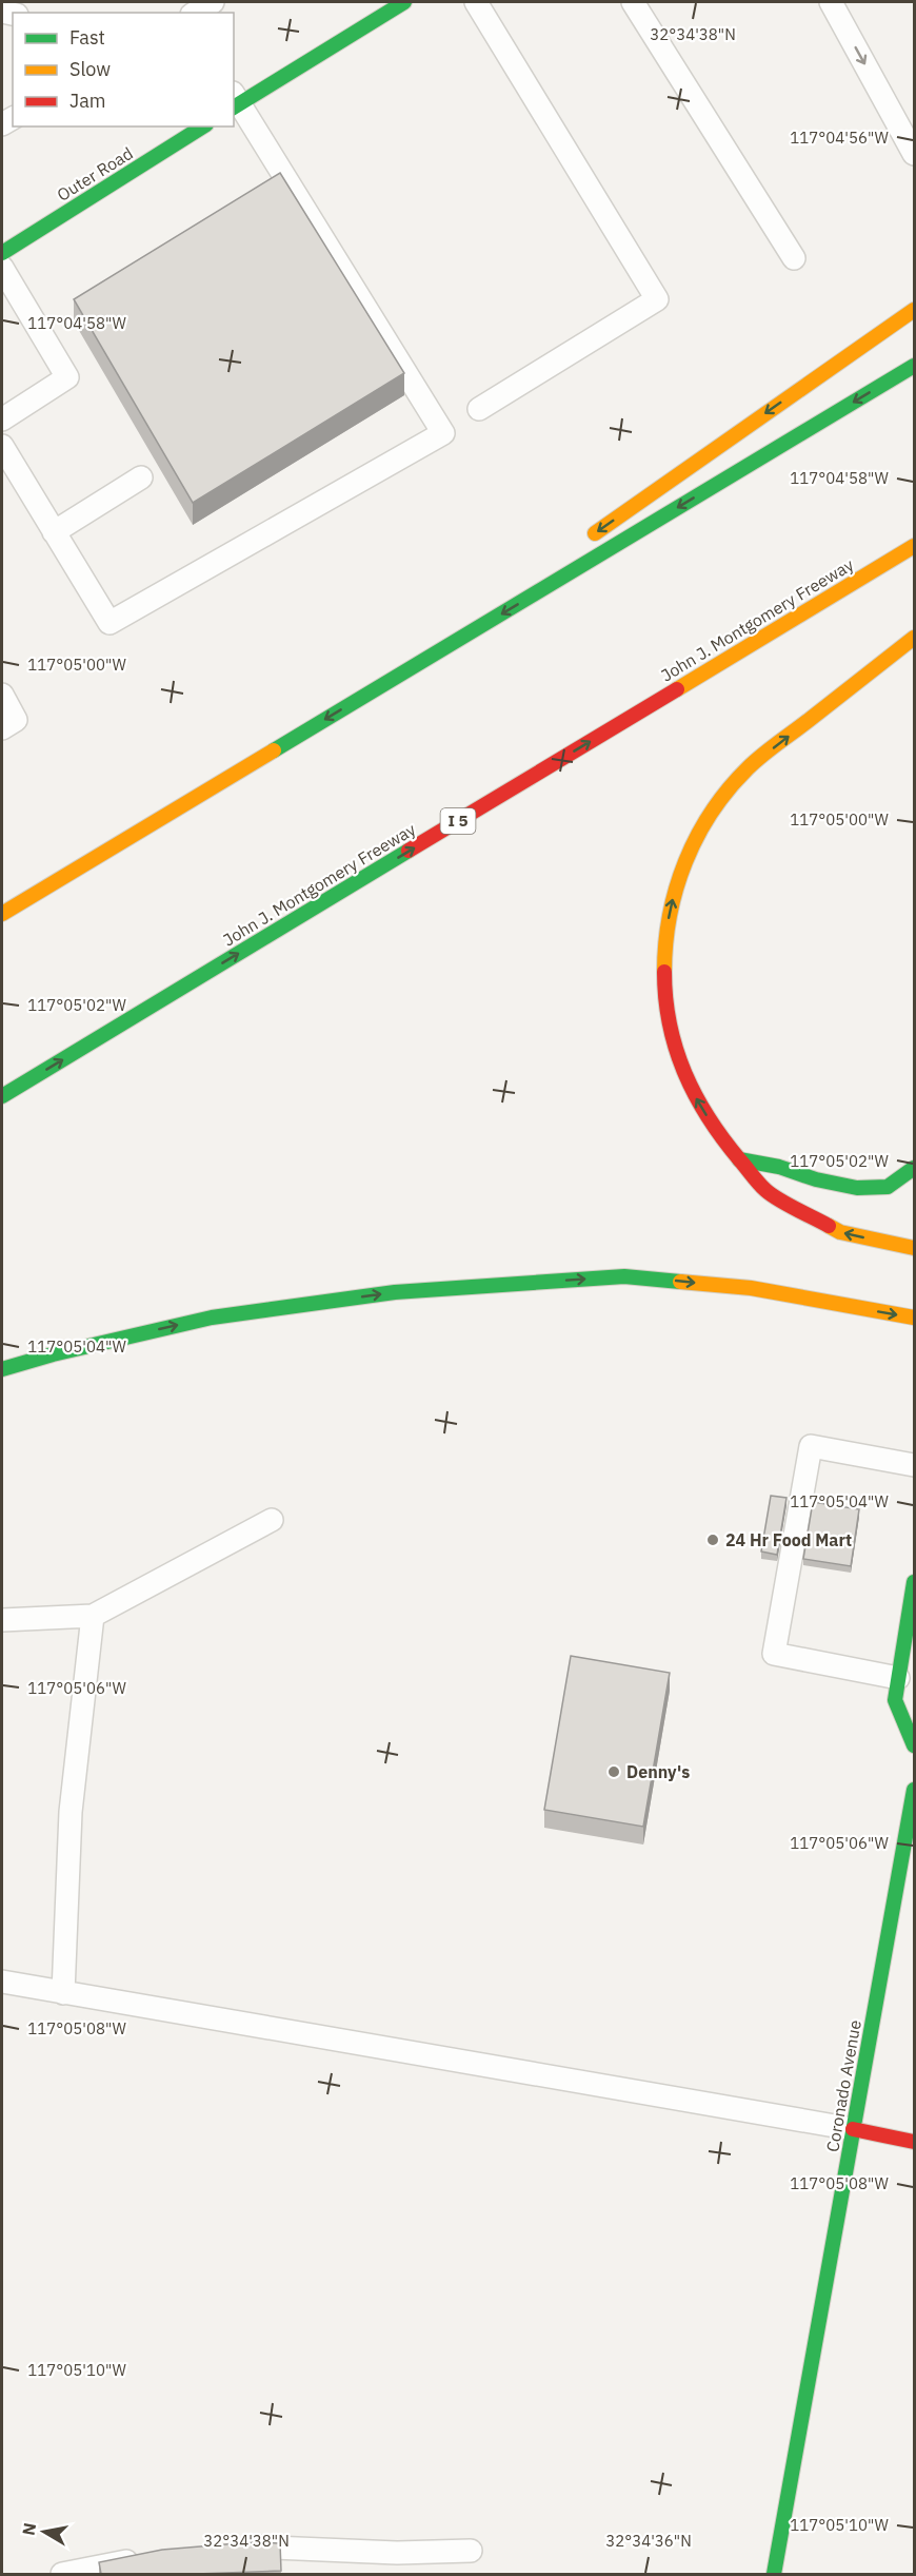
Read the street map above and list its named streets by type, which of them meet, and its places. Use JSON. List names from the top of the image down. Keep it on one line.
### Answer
{"streets":{"main road":["Outer Road","John J. Montgomery Freeway","I 5","Coronado Avenue"]},"one_way":["John J. Montgomery Freeway"],"places":["24 Hr Food Mart","Denny's"],"legend":["Fast","Slow","Jam"],"north":"left","coordinates":["32°34'38\"N","117°04'56\"W","117°04'58\"W","117°05'00\"W","117°05'02\"W","117°05'04\"W","117°05'06\"W","117°05'08\"W","117°05'10\"W","32°34'36\"N"]}
